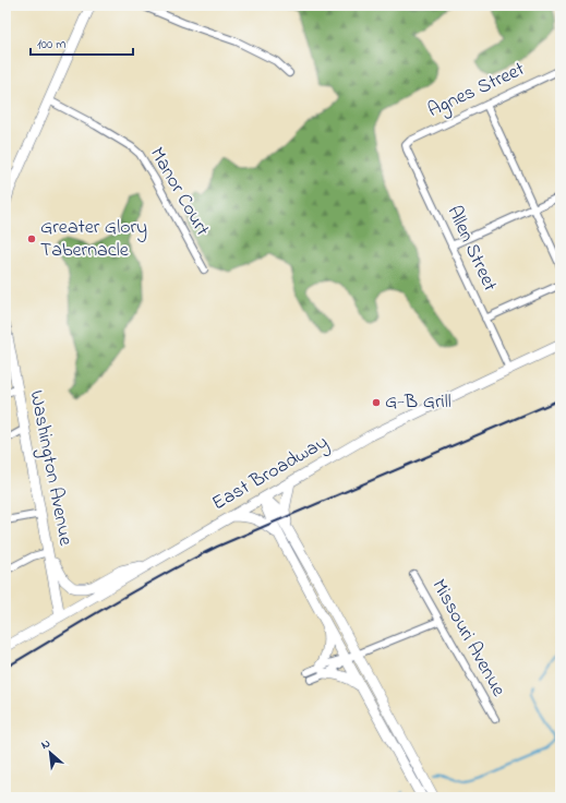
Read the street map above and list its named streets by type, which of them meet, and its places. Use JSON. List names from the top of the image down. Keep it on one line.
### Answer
{"streets":{"main road":["Washington Avenue","East Broadway"],"street":["Agnes Street","Manor Court","Allen Street","Missouri Avenue"]},"crossings":[["Agnes Street","Allen Street"],["Allen Street","East Broadway"],["Washington Avenue","East Broadway"]],"places":["Greater Glory Tabernacle","G-B Grill"],"scale_bar":"100 m","north":"top left"}
